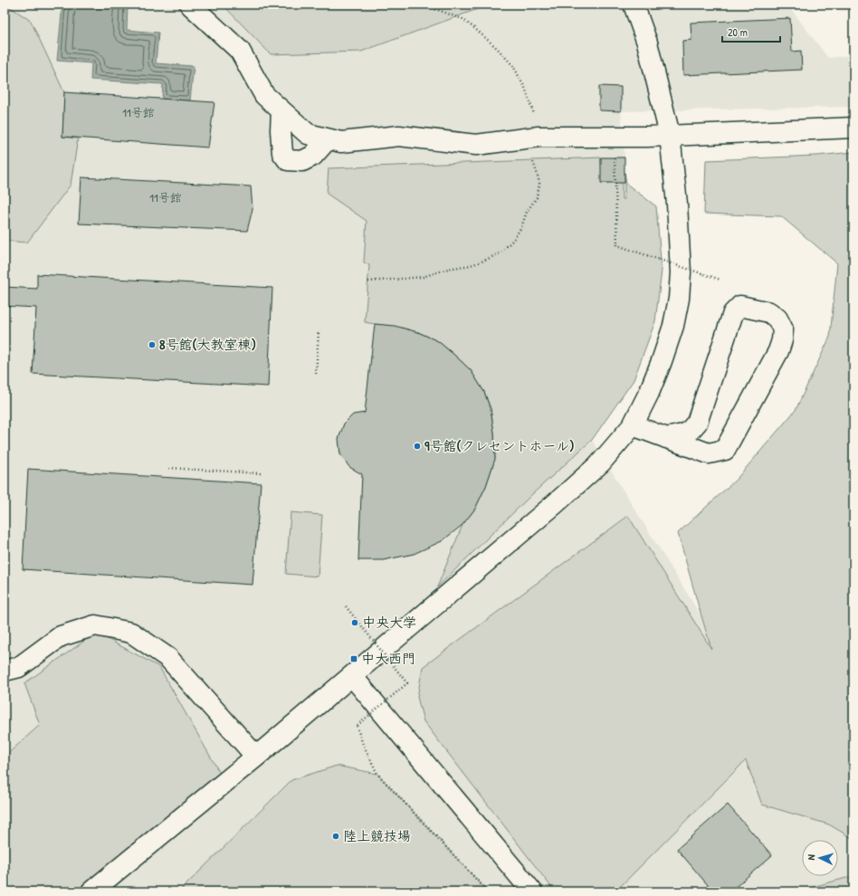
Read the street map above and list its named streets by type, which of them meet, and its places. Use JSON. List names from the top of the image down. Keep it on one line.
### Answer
{"places":{"other":["8号館(大教室棟)","9号館(クレセントホール)","中央大学","陸上競技場"],"transit":["中大西門"]},"house_numbers":["11号館","11号館"],"scale_bar":"20 m","north":"left"}
